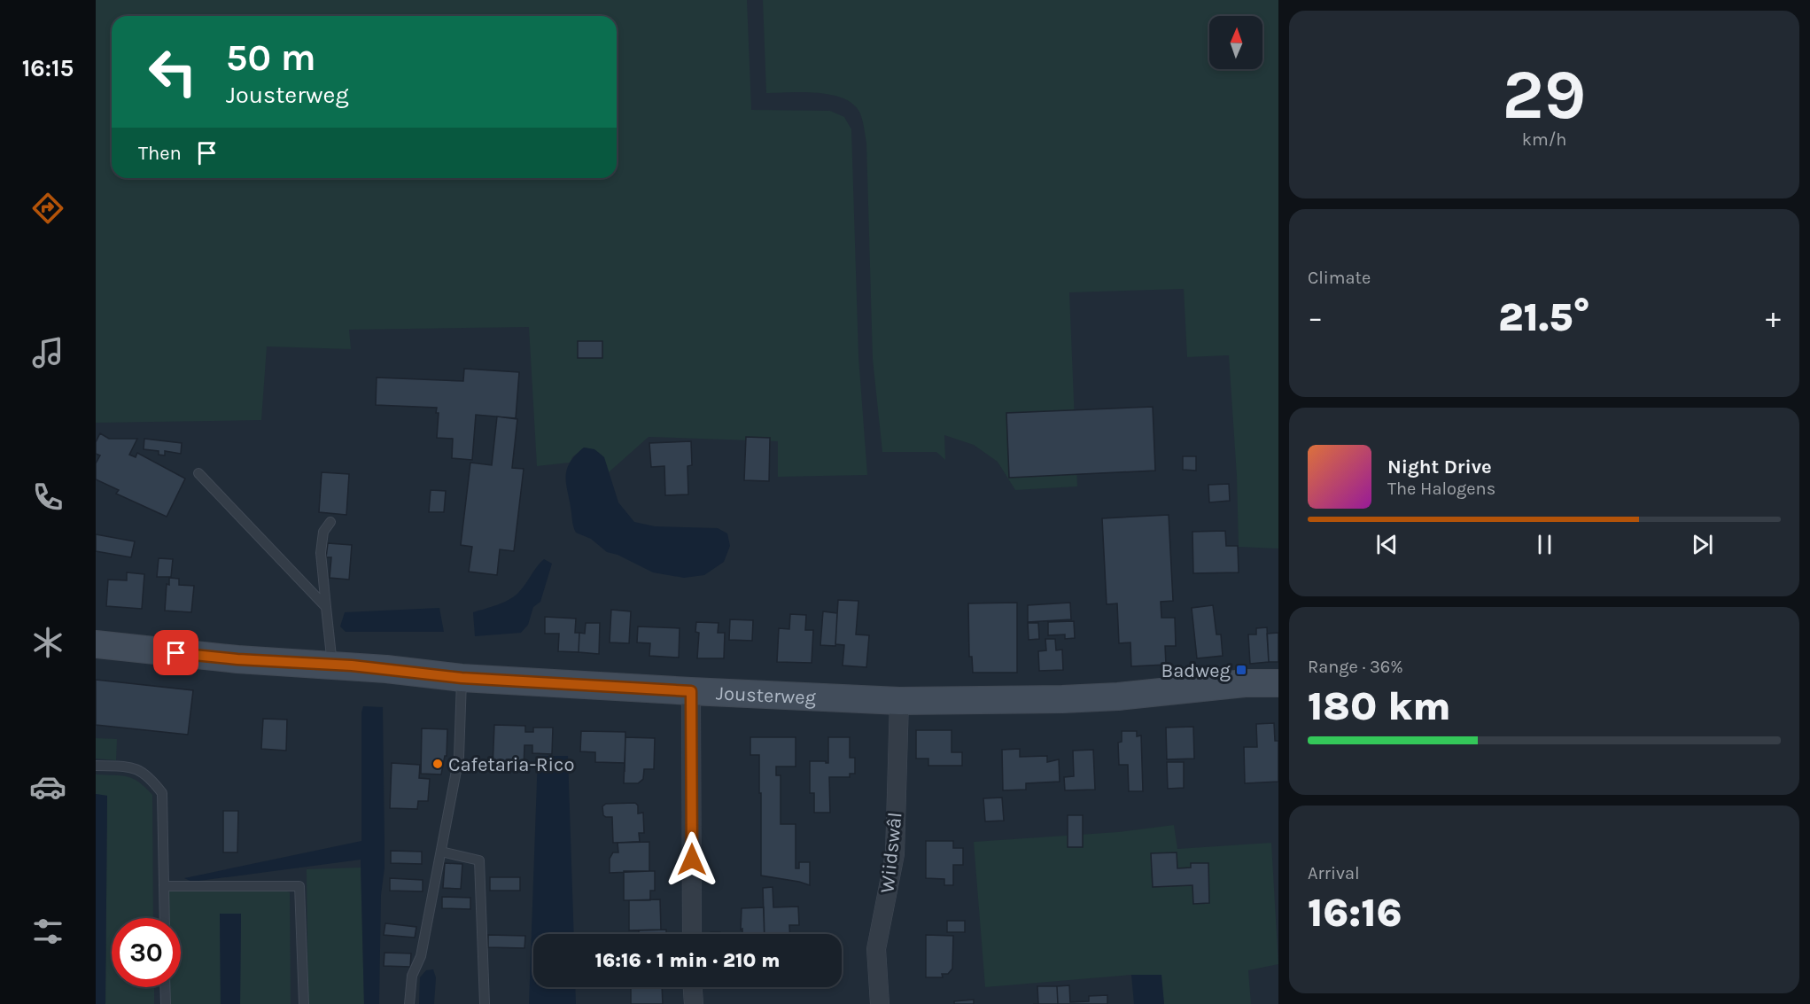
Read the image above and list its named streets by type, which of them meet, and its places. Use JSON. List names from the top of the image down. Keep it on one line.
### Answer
{"streets":{"street":["Jousterweg","Wiidswâl"]},"crossings":[["Jousterweg","Wiidswâl"]],"places":{"transit":["Badweg"],"other":["Cafetaria-Rico"]},"north":"top","page":{"tabs":"16:15","tile":[["29","km/h"],"Climate",["Range · 36%","180 km"],["Arrival","16:16"]],"turn":["50 m","Jousterweg"],"then":"Then","heat":["−","21.5°","+"],"song":["Night Drive","The Halogens"],"limit":"30","trip":"16:16 · 1 min · 210 m"}}
